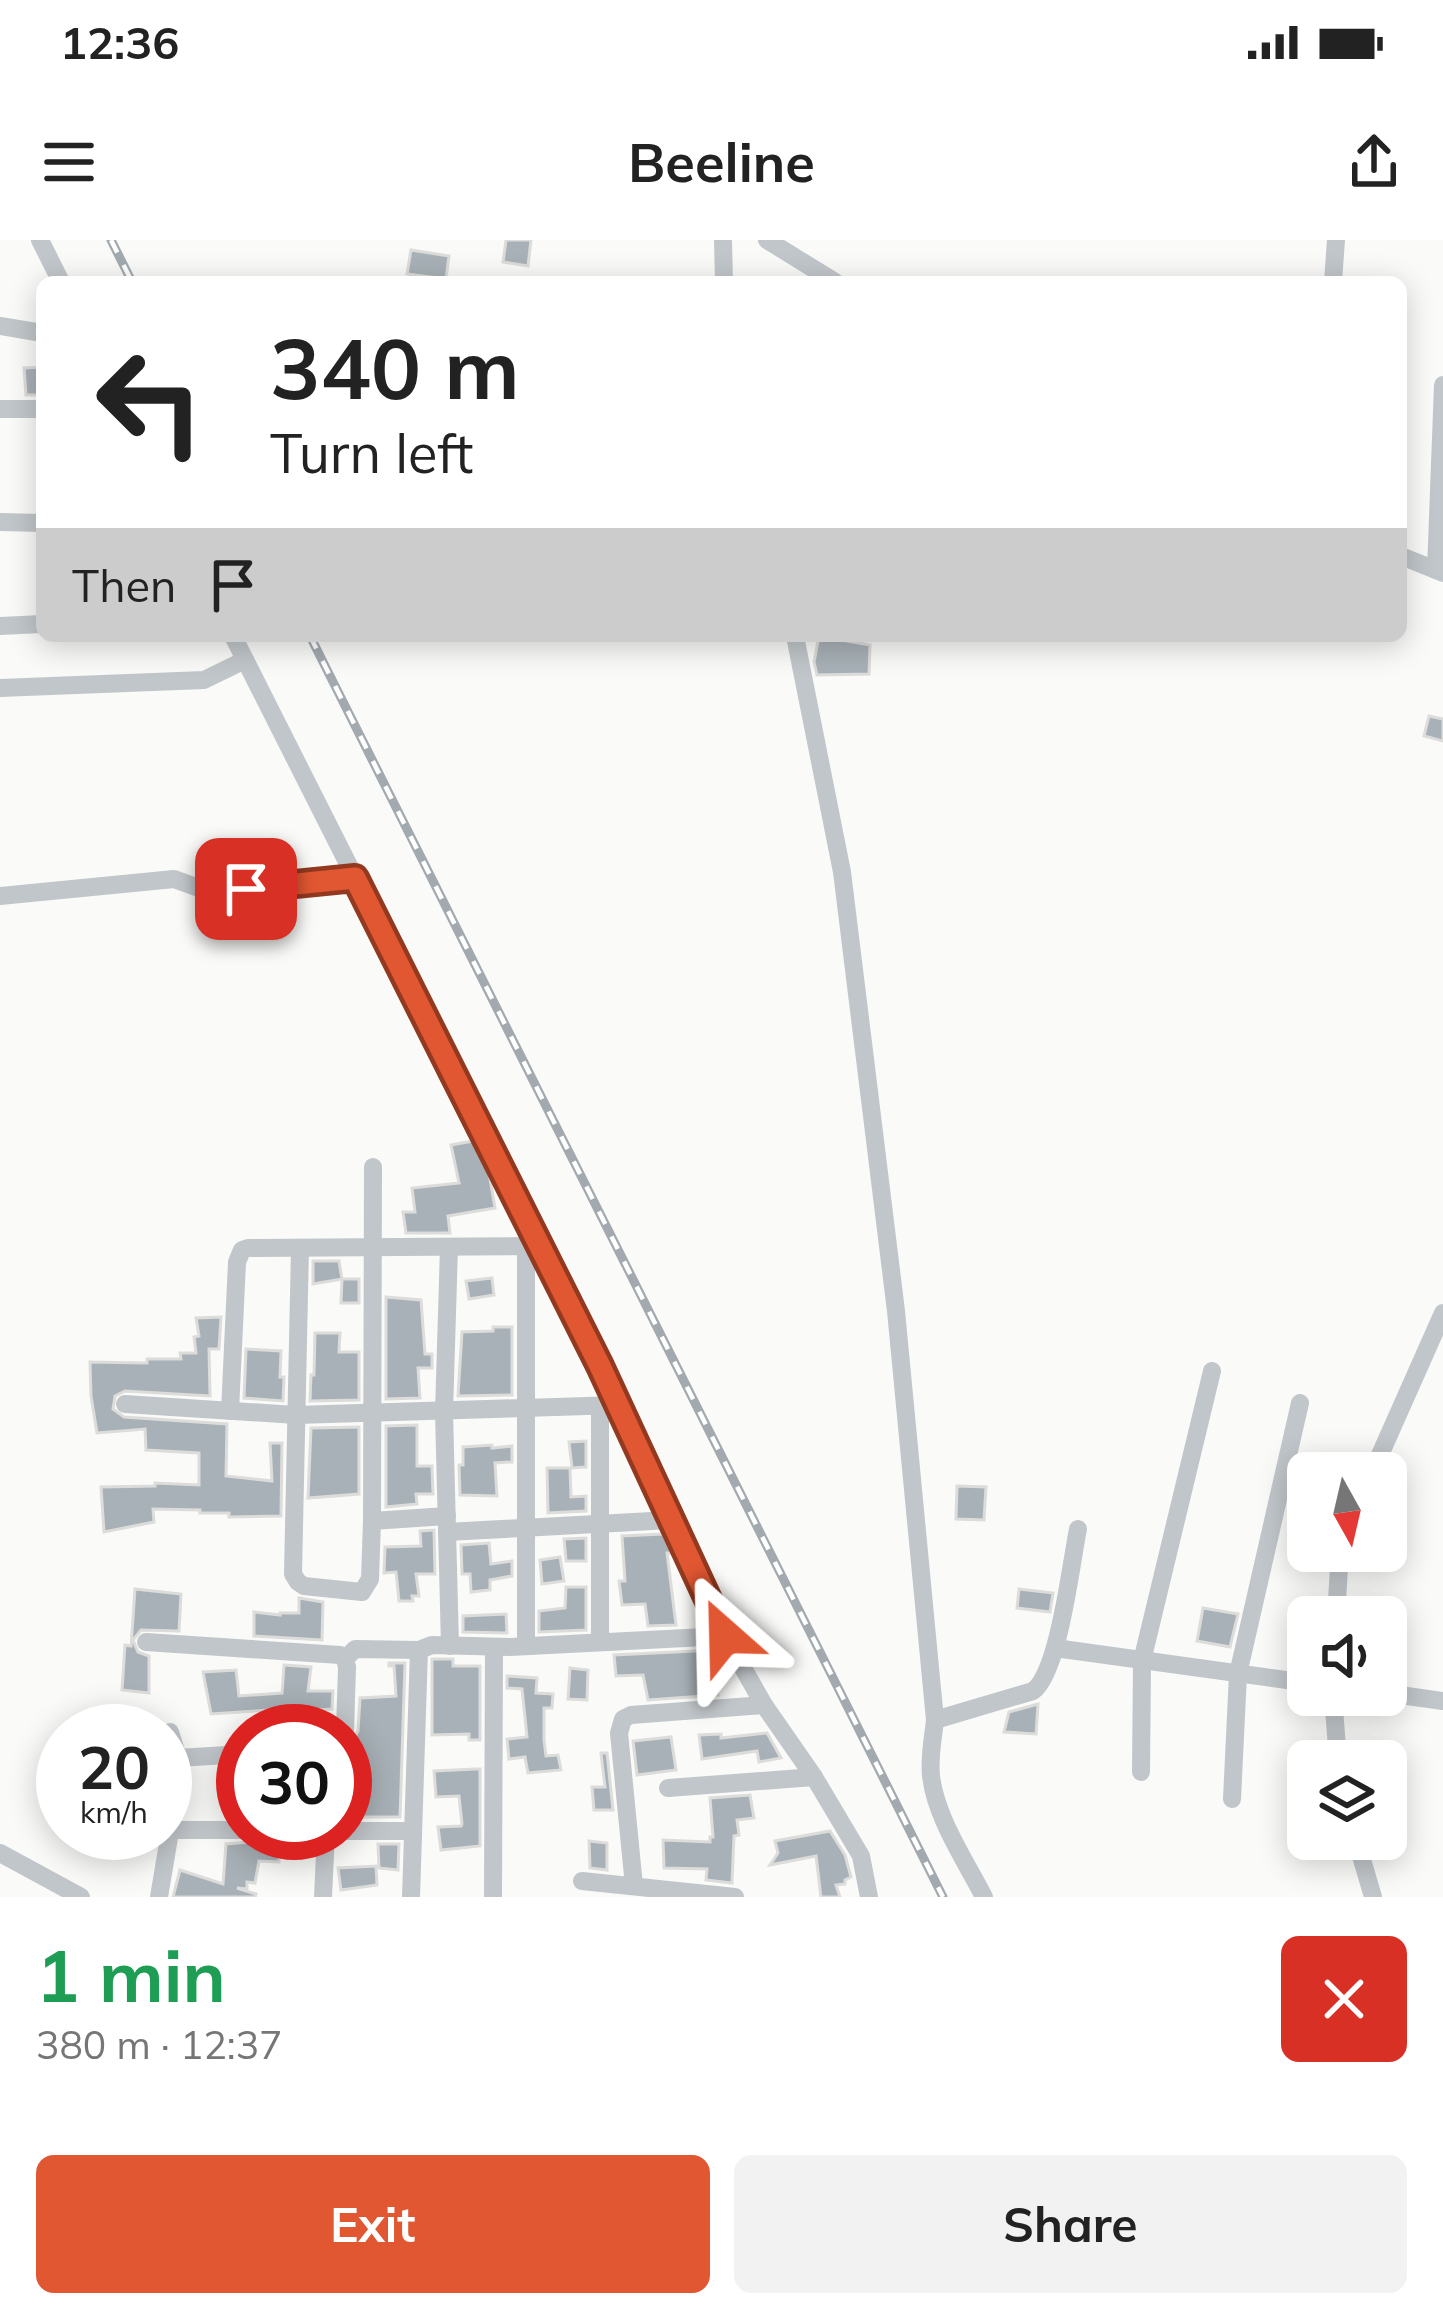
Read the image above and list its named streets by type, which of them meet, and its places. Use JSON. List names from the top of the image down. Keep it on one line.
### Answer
{"north":"bottom","page":{"status":"12:36","header":"Beeline","turn":["340 m","Turn left"],"then":"Then","speed":"20 km/h","limit":"30","heading":["1 min","380 m · 12:37"],"buttons":["Exit","Share"]}}
